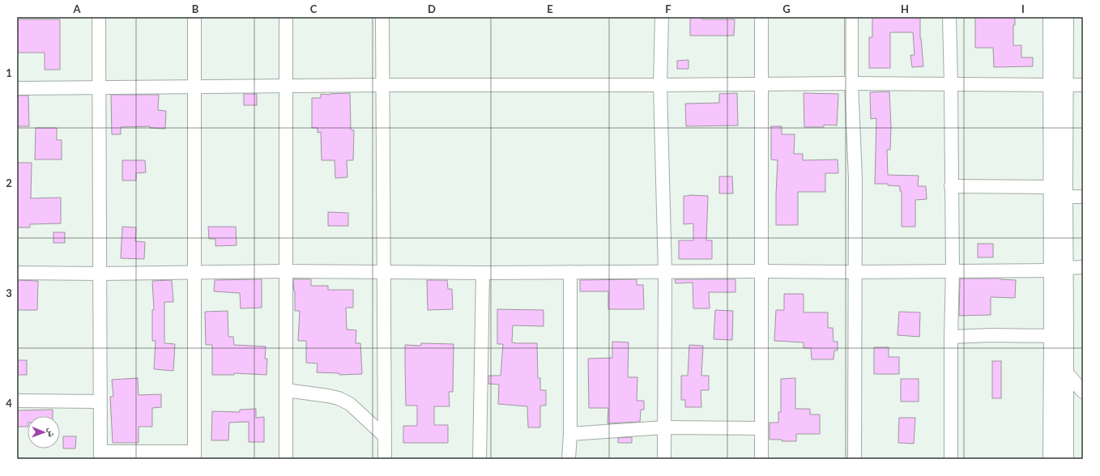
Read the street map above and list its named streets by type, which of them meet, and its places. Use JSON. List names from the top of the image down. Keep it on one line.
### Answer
{"north":"right","grid":{"columns":["A","B","C","D","E","F","G","H","I"],"rows":["1","2","3","4"]}}
